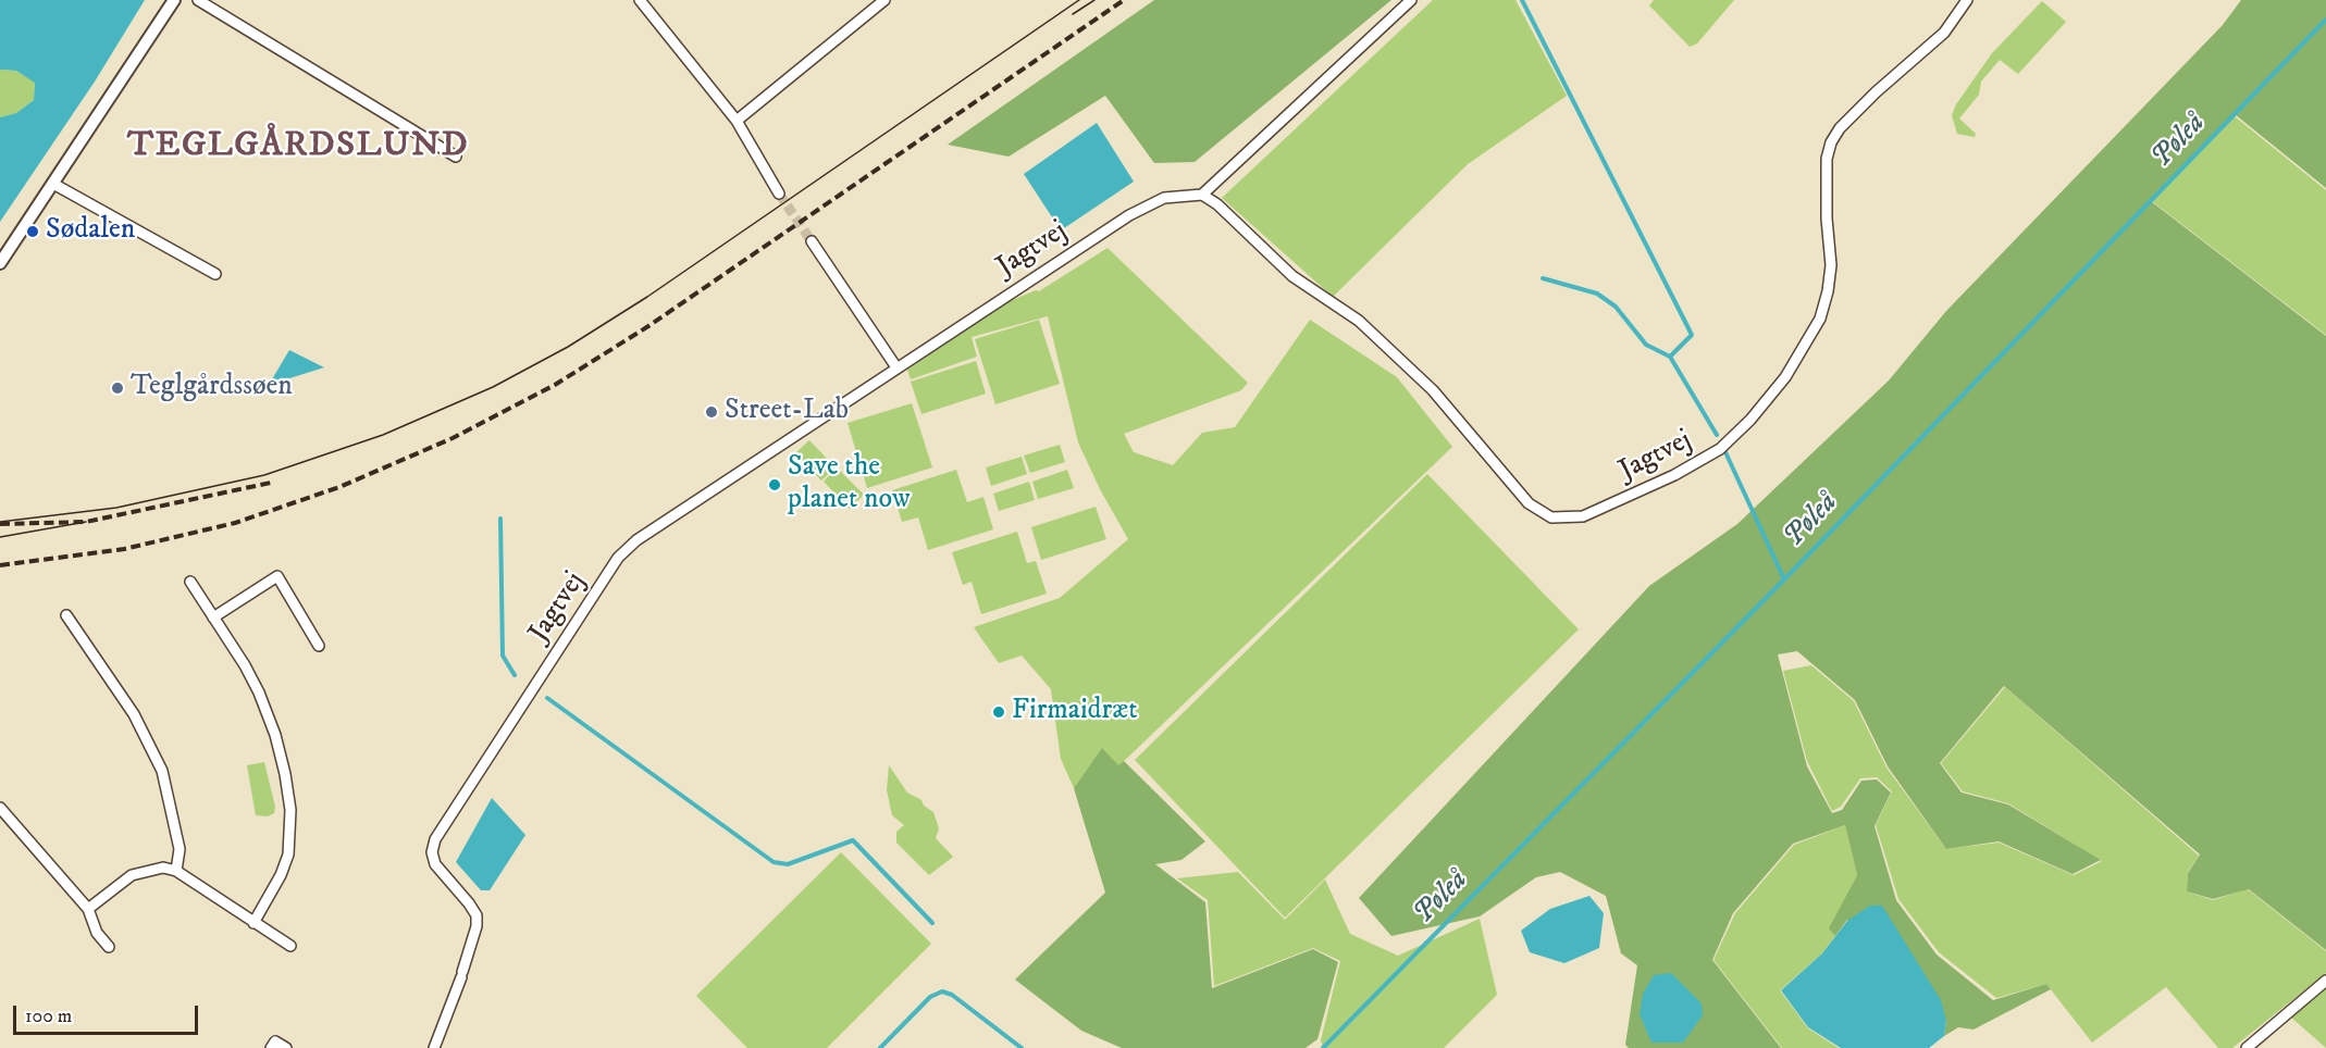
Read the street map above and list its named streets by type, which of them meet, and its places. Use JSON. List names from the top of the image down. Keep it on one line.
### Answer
{"streets":{"street":["Jagtvej"]},"districts":["TEGLGÅRDSLUND"],"water":["Pøleå"],"places":["Sødalen","Teglgårdssøen","Street-Lab","Save the planet now","Firmaidræt"],"scale_bar":"100 m"}
